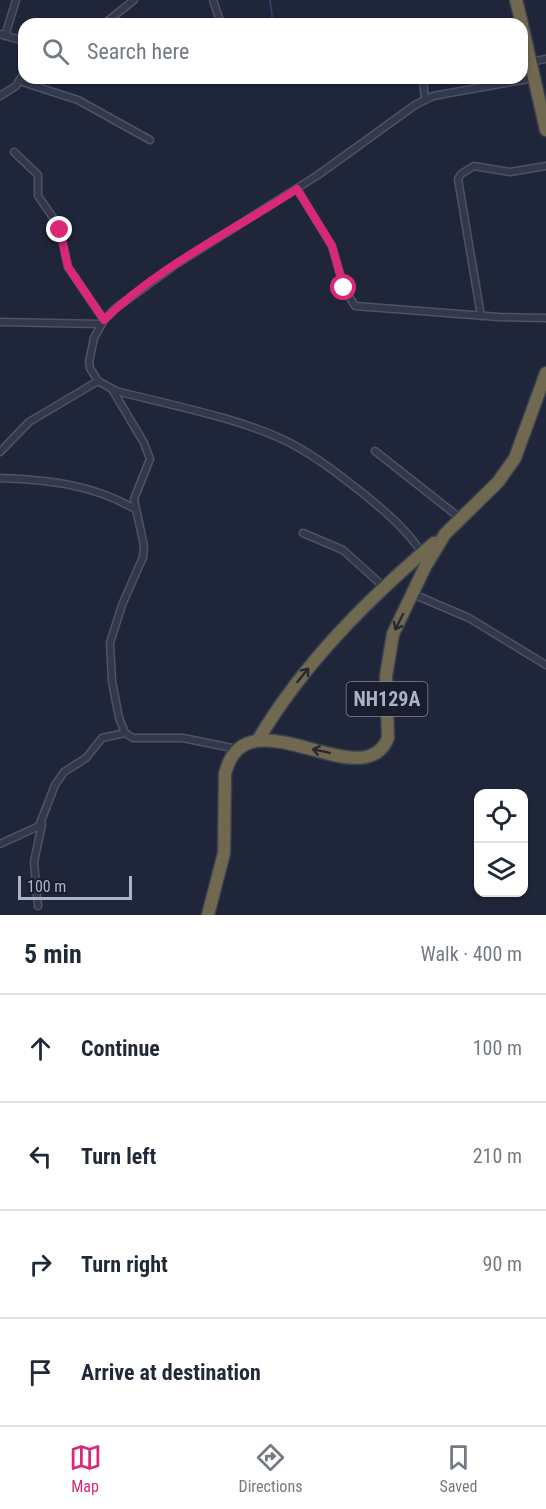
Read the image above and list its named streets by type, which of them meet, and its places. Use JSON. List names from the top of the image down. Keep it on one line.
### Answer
{"streets":{"highway":["NH129A"]},"scale_bar":"100 m","page":{"search":"Search here","scale":"100 m","heading":["5 min","Walk · 400 m"],"list":[["Continue","100 m"],["Turn left","210 m"],["Turn right","90 m"],"Arrive at destination"],"nav":["Map","Directions","Saved"]}}
